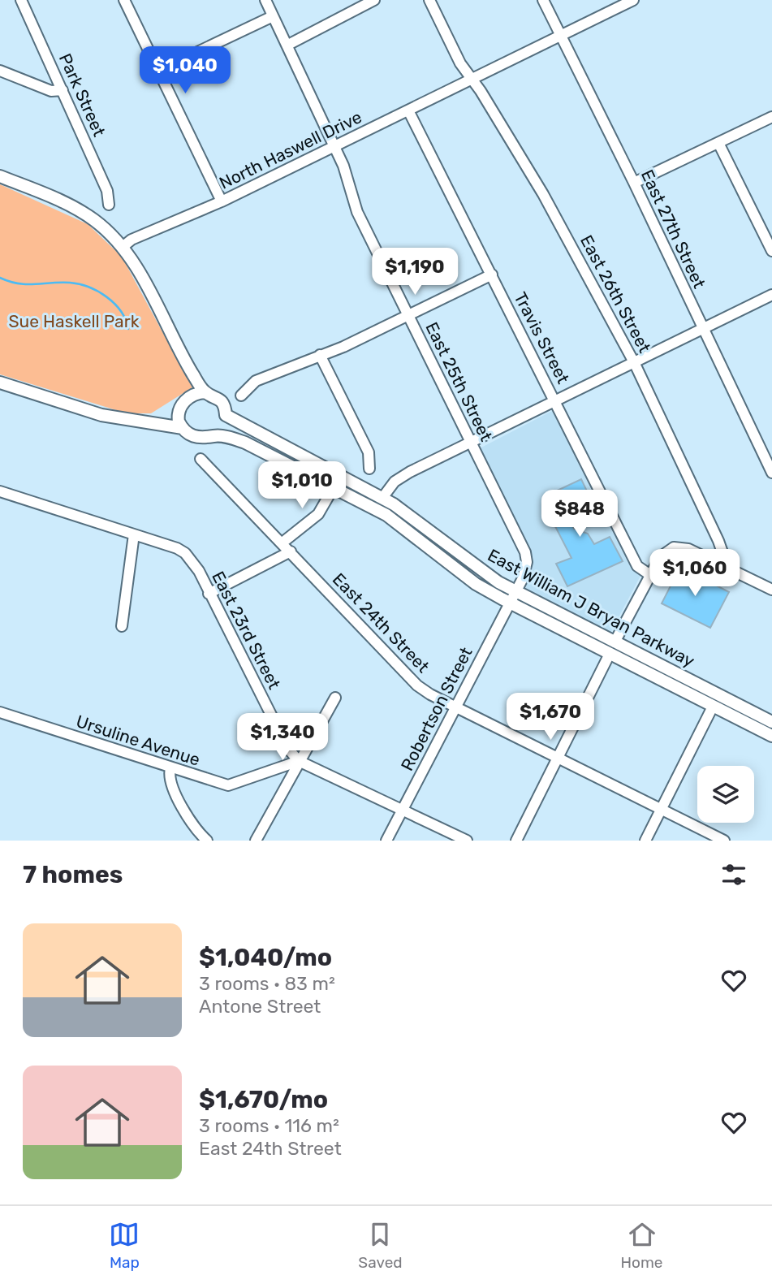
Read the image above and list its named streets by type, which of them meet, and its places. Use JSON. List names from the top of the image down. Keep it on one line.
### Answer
{"streets":{"main road":["East William J Bryan Parkway"],"street":["Park Street","North Haswell Drive","East 27th Street","East 26th Street","Travis Street","East 25th Street","East 24th Street","East 23rd Street","Robertson Street","Ursuline Avenue"]},"crossings":[["North Haswell Drive","East 27th Street"],["North Haswell Drive","East 26th Street"],["North Haswell Drive","Travis Street"],["North Haswell Drive","East 25th Street"],["North Haswell Drive","East William J Bryan Parkway"],["East 25th Street","East William J Bryan Parkway"],["East 25th Street","Robertson Street"],["East William J Bryan Parkway","Robertson Street"],["East 24th Street","Robertson Street"],["East 23rd Street","Ursuline Avenue"]],"parks":["Sue Haskell Park"],"page":{"price":["$1,040","$1,190","$1,010","$848","$1,060","$1,670","$1,340"],"heading":"7 homes","list":[{"name":"$1,040/mo","note":"3 rooms · 83 m² · Antone Street"},{"name":"$1,670/mo","note":"3 rooms · 116 m² · East 24th Street"}],"tabs":["Map","Saved","Home"]}}
